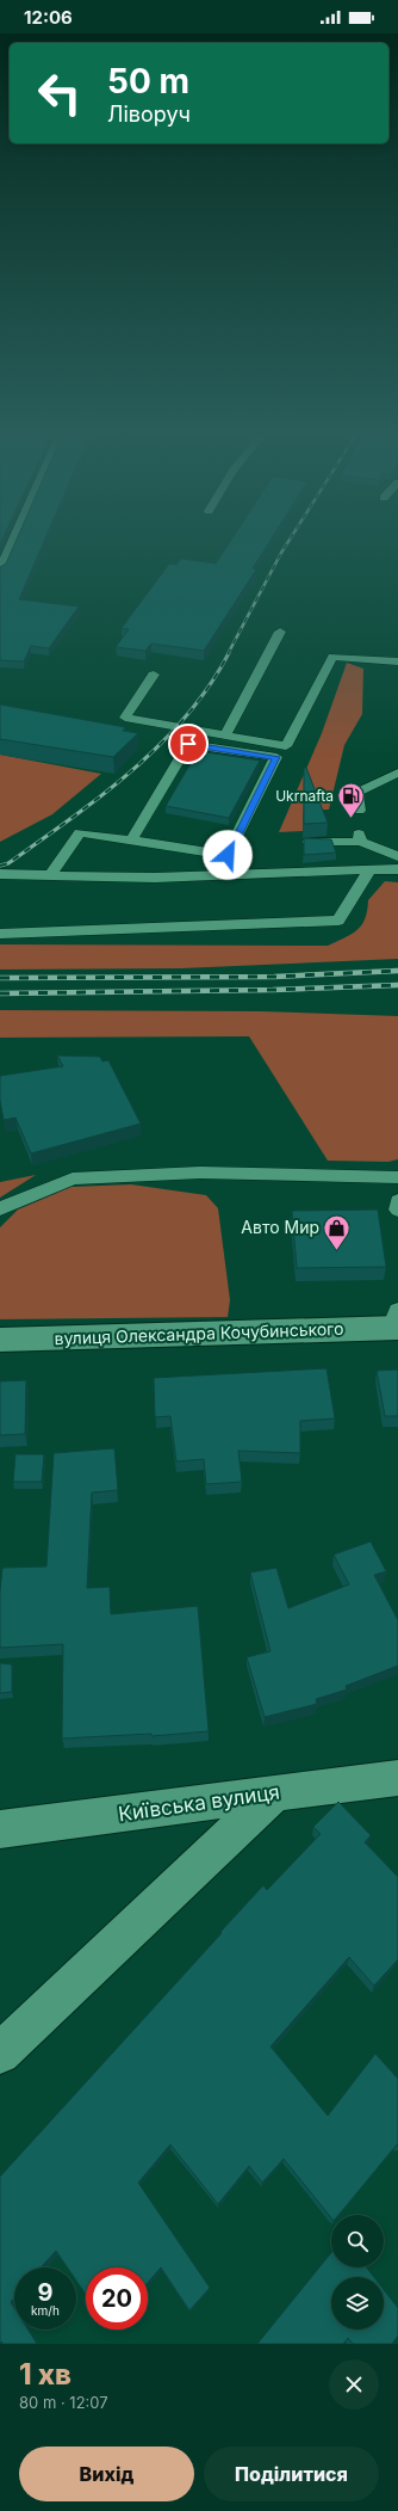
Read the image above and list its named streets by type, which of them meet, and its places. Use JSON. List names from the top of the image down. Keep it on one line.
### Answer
{"streets":{"street":["вулиця Олександра Кочубинського","Київська вулиця"]},"places":{"fuel station":["Ukrnafta"],"shop":["Авто Мир"]},"page":{"status":"12:06","turn":["50 m","Ліворуч"],"speed":"9 km/h","limit":"20","heading":["1 хв","80 m · 12:07"],"buttons":["Вихід","Поділитися"]}}
